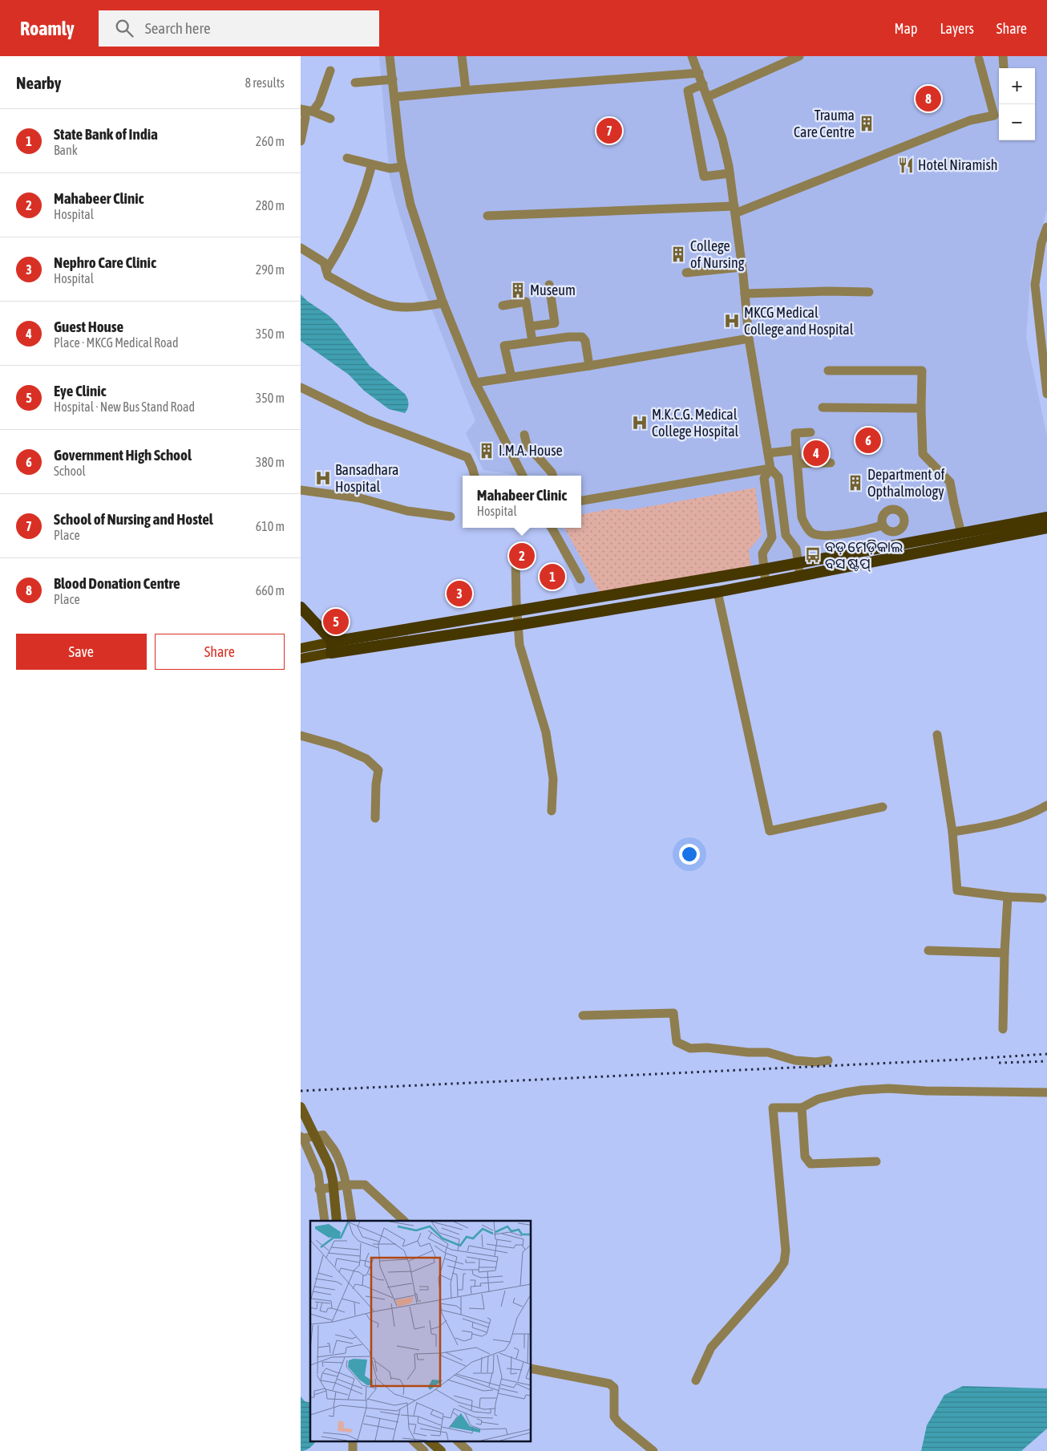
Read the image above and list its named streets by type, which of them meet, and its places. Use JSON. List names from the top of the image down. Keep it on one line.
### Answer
{"places":{"building":["Trauma Care Centre","College of Nursing","Museum","I.M.A. House","Department of Opthalmology"],"restaurant":["Hotel Niramish"],"hospital":["MKCG Medical College and Hospital","M.K.C.G. Medical College Hospital","Bansadhara Hospital"],"bus stop":["ବଡ଼ ମେଡ଼ିକାଲ ବସ ଷ୍ଟପ୍"]},"page":{"header":"Roamly","search":"Search here","nav":["Map","Layers","Share"],"heading":["Nearby","8 results"],"map_buttons":["+","−"],"pins":["8","7","6","4","2","1","3","5"],"list":[{"mark":"1","name":"State Bank of India","note":"Bank","value":"260 m"},{"mark":"2","name":"Mahabeer Clinic","note":"Hospital","value":"280 m"},{"mark":"3","name":"Nephro Care Clinic","note":"Hospital","value":"290 m"},{"mark":"4","name":"Guest House","note":"Place · MKCG Medical Road","value":"350 m"},{"mark":"5","name":"Eye Clinic","note":"Hospital · New Bus Stand Road","value":"350 m"},{"mark":"6","name":"Government High School","note":"School","value":"380 m"},{"mark":"7","name":"School of Nursing and Hostel","note":"Place","value":"610 m"},{"mark":"8","name":"Blood Donation Centre","note":"Place","value":"660 m"}],"popup":["Mahabeer Clinic","Hospital"],"buttons":["Save","Share"]}}
